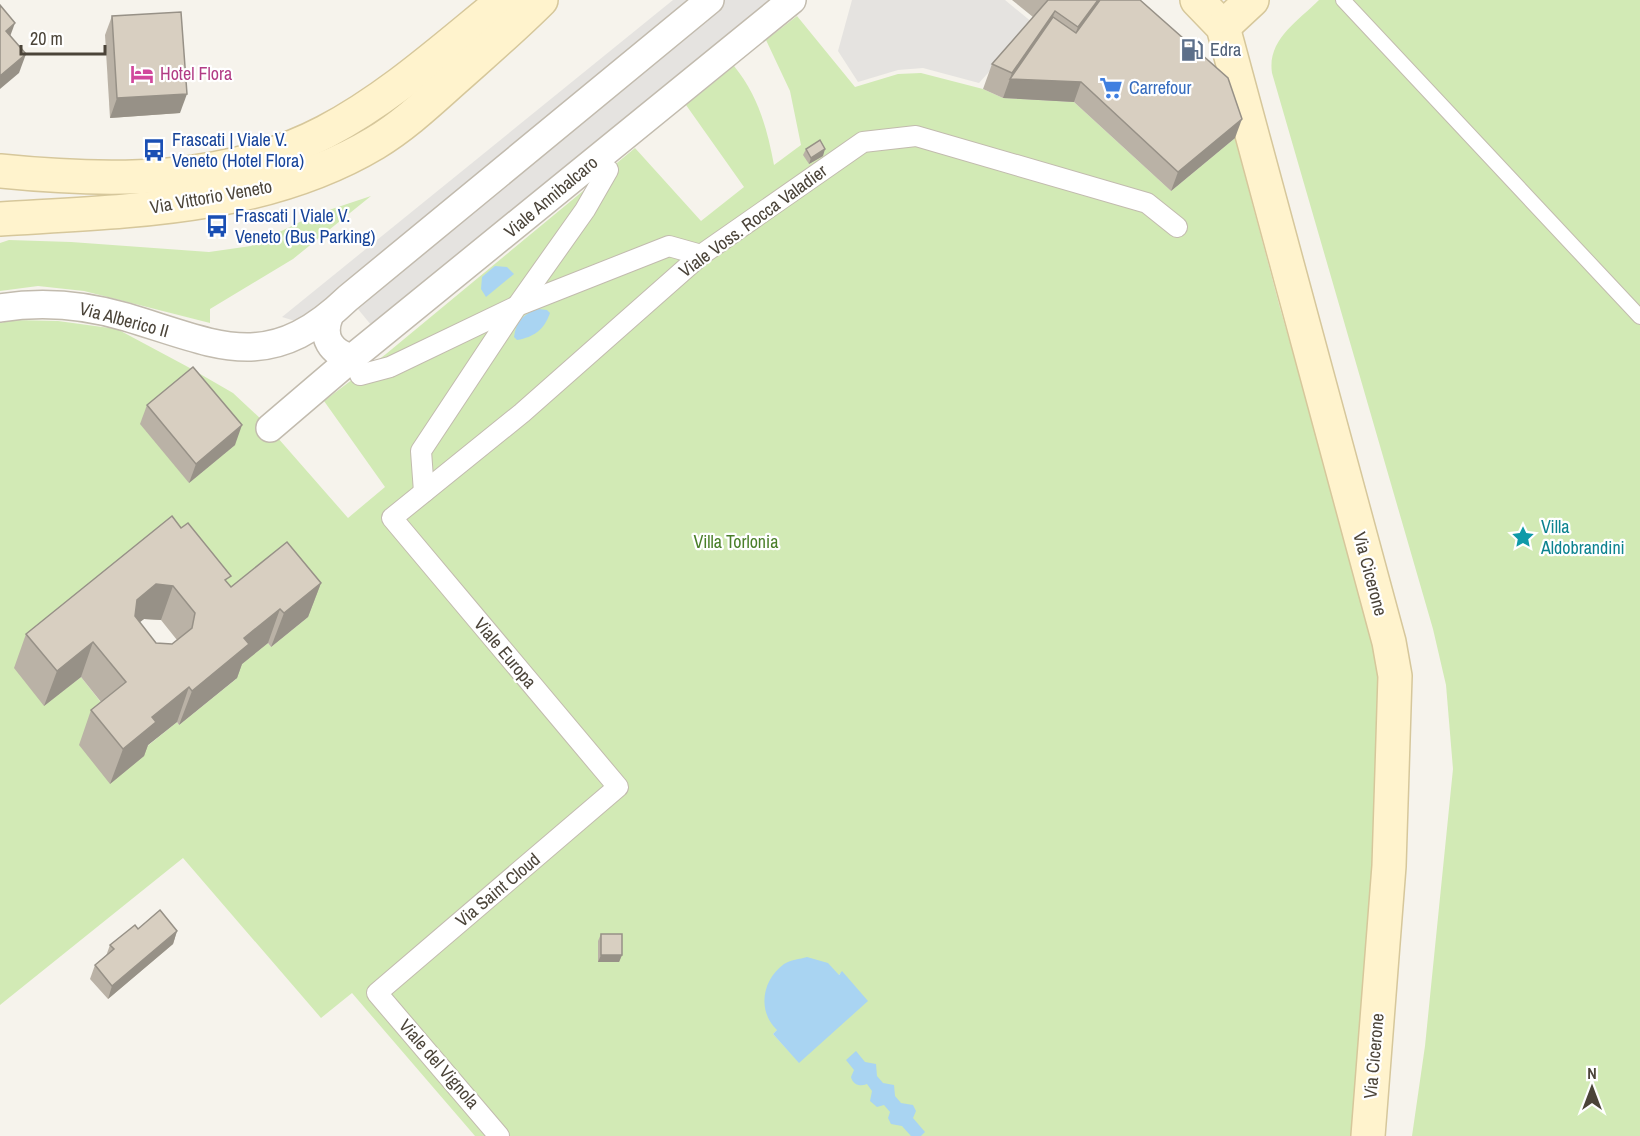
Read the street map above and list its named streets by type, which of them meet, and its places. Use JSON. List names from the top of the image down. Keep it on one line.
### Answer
{"streets":{"main road":["Via Vittorio Veneto","Via Cicerone"],"street":["Viale Annibalcaro","Viale Voss. Rocca Valadier","Via Alberico II","Viale Europa","Via Saint Cloud","Viale del Vignola"]},"crossings":[["Viale Voss. Rocca Valadier","Viale Europa"],["Viale Europa","Via Saint Cloud"],["Via Saint Cloud","Viale del Vignola"]],"parks":["Villa Torlonia"],"places":{"fuel station":["Edra"],"hotel":["Hotel Flora"],"supermarket":["Carrefour"],"bus stop":["Frascati | Viale V. Veneto (Hotel Flora)","Frascati | Viale V. Veneto (Bus Parking)"],"place":["Villa Aldobrandini"]},"scale_bar":"20 m","north":"top"}
